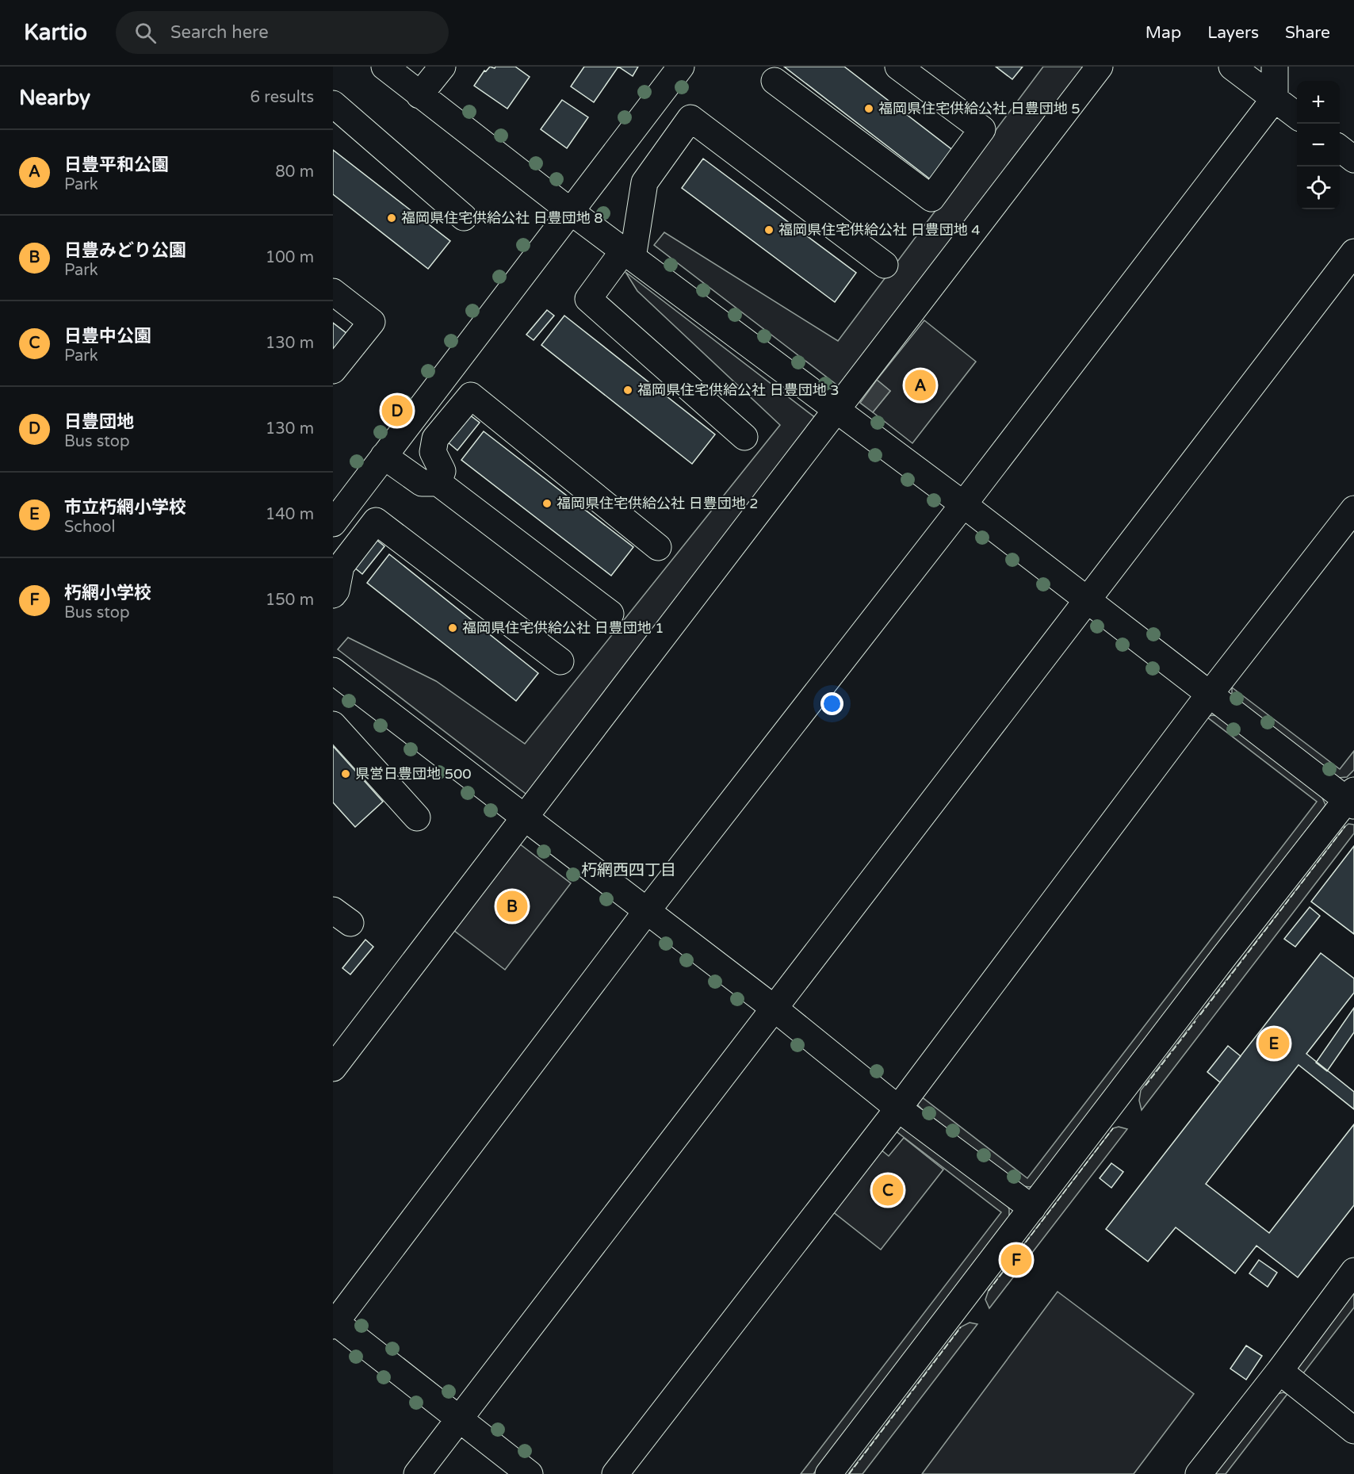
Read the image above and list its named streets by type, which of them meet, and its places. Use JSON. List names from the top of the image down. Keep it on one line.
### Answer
{"districts":["朽網西四丁目"],"places":["福岡県住宅供給公社 日豊団地 5","福岡県住宅供給公社 日豊団地 8","福岡県住宅供給公社 日豊団地 4","福岡県住宅供給公社 日豊団地 3","福岡県住宅供給公社 日豊団地 2","福岡県住宅供給公社 日豊団地 1","県営日豊団地 500"],"page":{"header":"Kartio","search":"Search here","nav":["Map","Layers","Share"],"heading":["Nearby","6 results"],"map_buttons":["+","−"],"list":[{"mark":"A","name":"日豊平和公園","note":"Park","value":"80 m"},{"mark":"B","name":"日豊みどり公園","note":"Park","value":"100 m"},{"mark":"C","name":"日豊中公園","note":"Park","value":"130 m"},{"mark":"D","name":"日豊団地","note":"Bus stop","value":"130 m"},{"mark":"E","name":"市立朽網小学校","note":"School","value":"140 m"},{"mark":"F","name":"朽網小学校","note":"Bus stop","value":"150 m"}],"pins":["A","D","B","E","C","F"]}}
